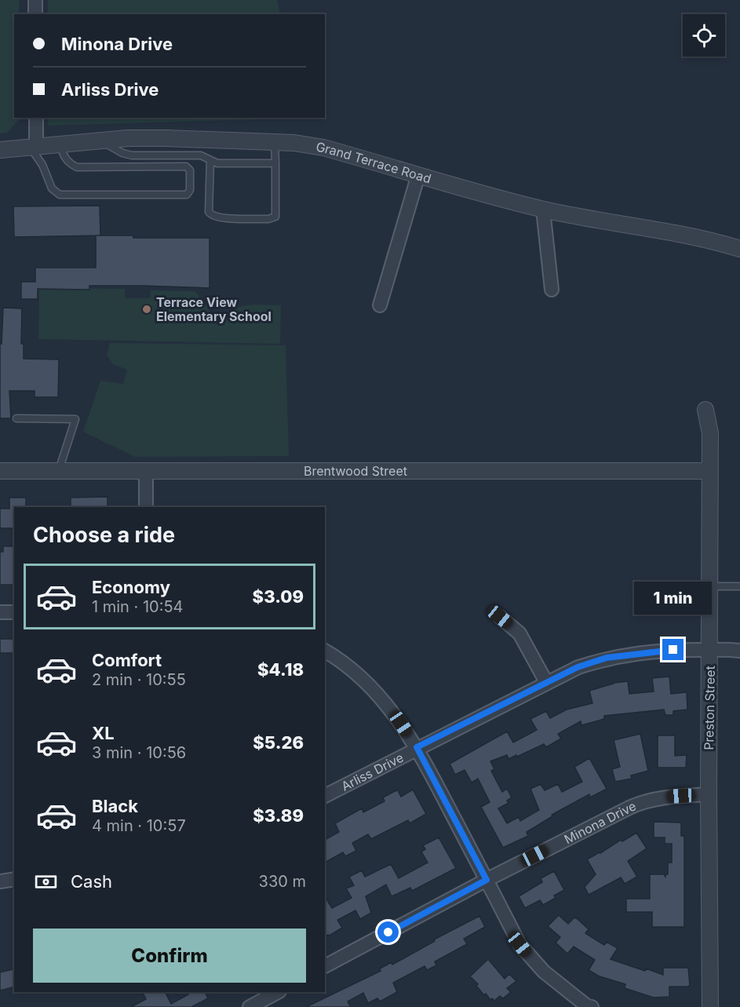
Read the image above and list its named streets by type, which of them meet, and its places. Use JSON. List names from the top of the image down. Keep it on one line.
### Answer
{"streets":{"street":["Grand Terrace Road","Brentwood Street","Preston Street","Arliss Drive","Minona Drive"]},"crossings":[["Brentwood Street","Preston Street"],["Preston Street","Arliss Drive"],["Preston Street","Minona Drive"]],"places":["Terrace View Elementary School"],"page":{"banner":["Minona Drive","Arliss Drive"],"heading":"Choose a ride","list":[{"name":"Economy","note":"1 min · 10:54","value":"$3.09"},{"name":"Comfort","note":"2 min · 10:55","value":"$4.18"},{"name":"XL","note":"3 min · 10:56","value":"$5.26"},{"name":"Black","note":"4 min · 10:57","value":"$3.89"}],"bubble":"1 min","pay":["Cash","330 m"],"buttons":"Confirm"}}
